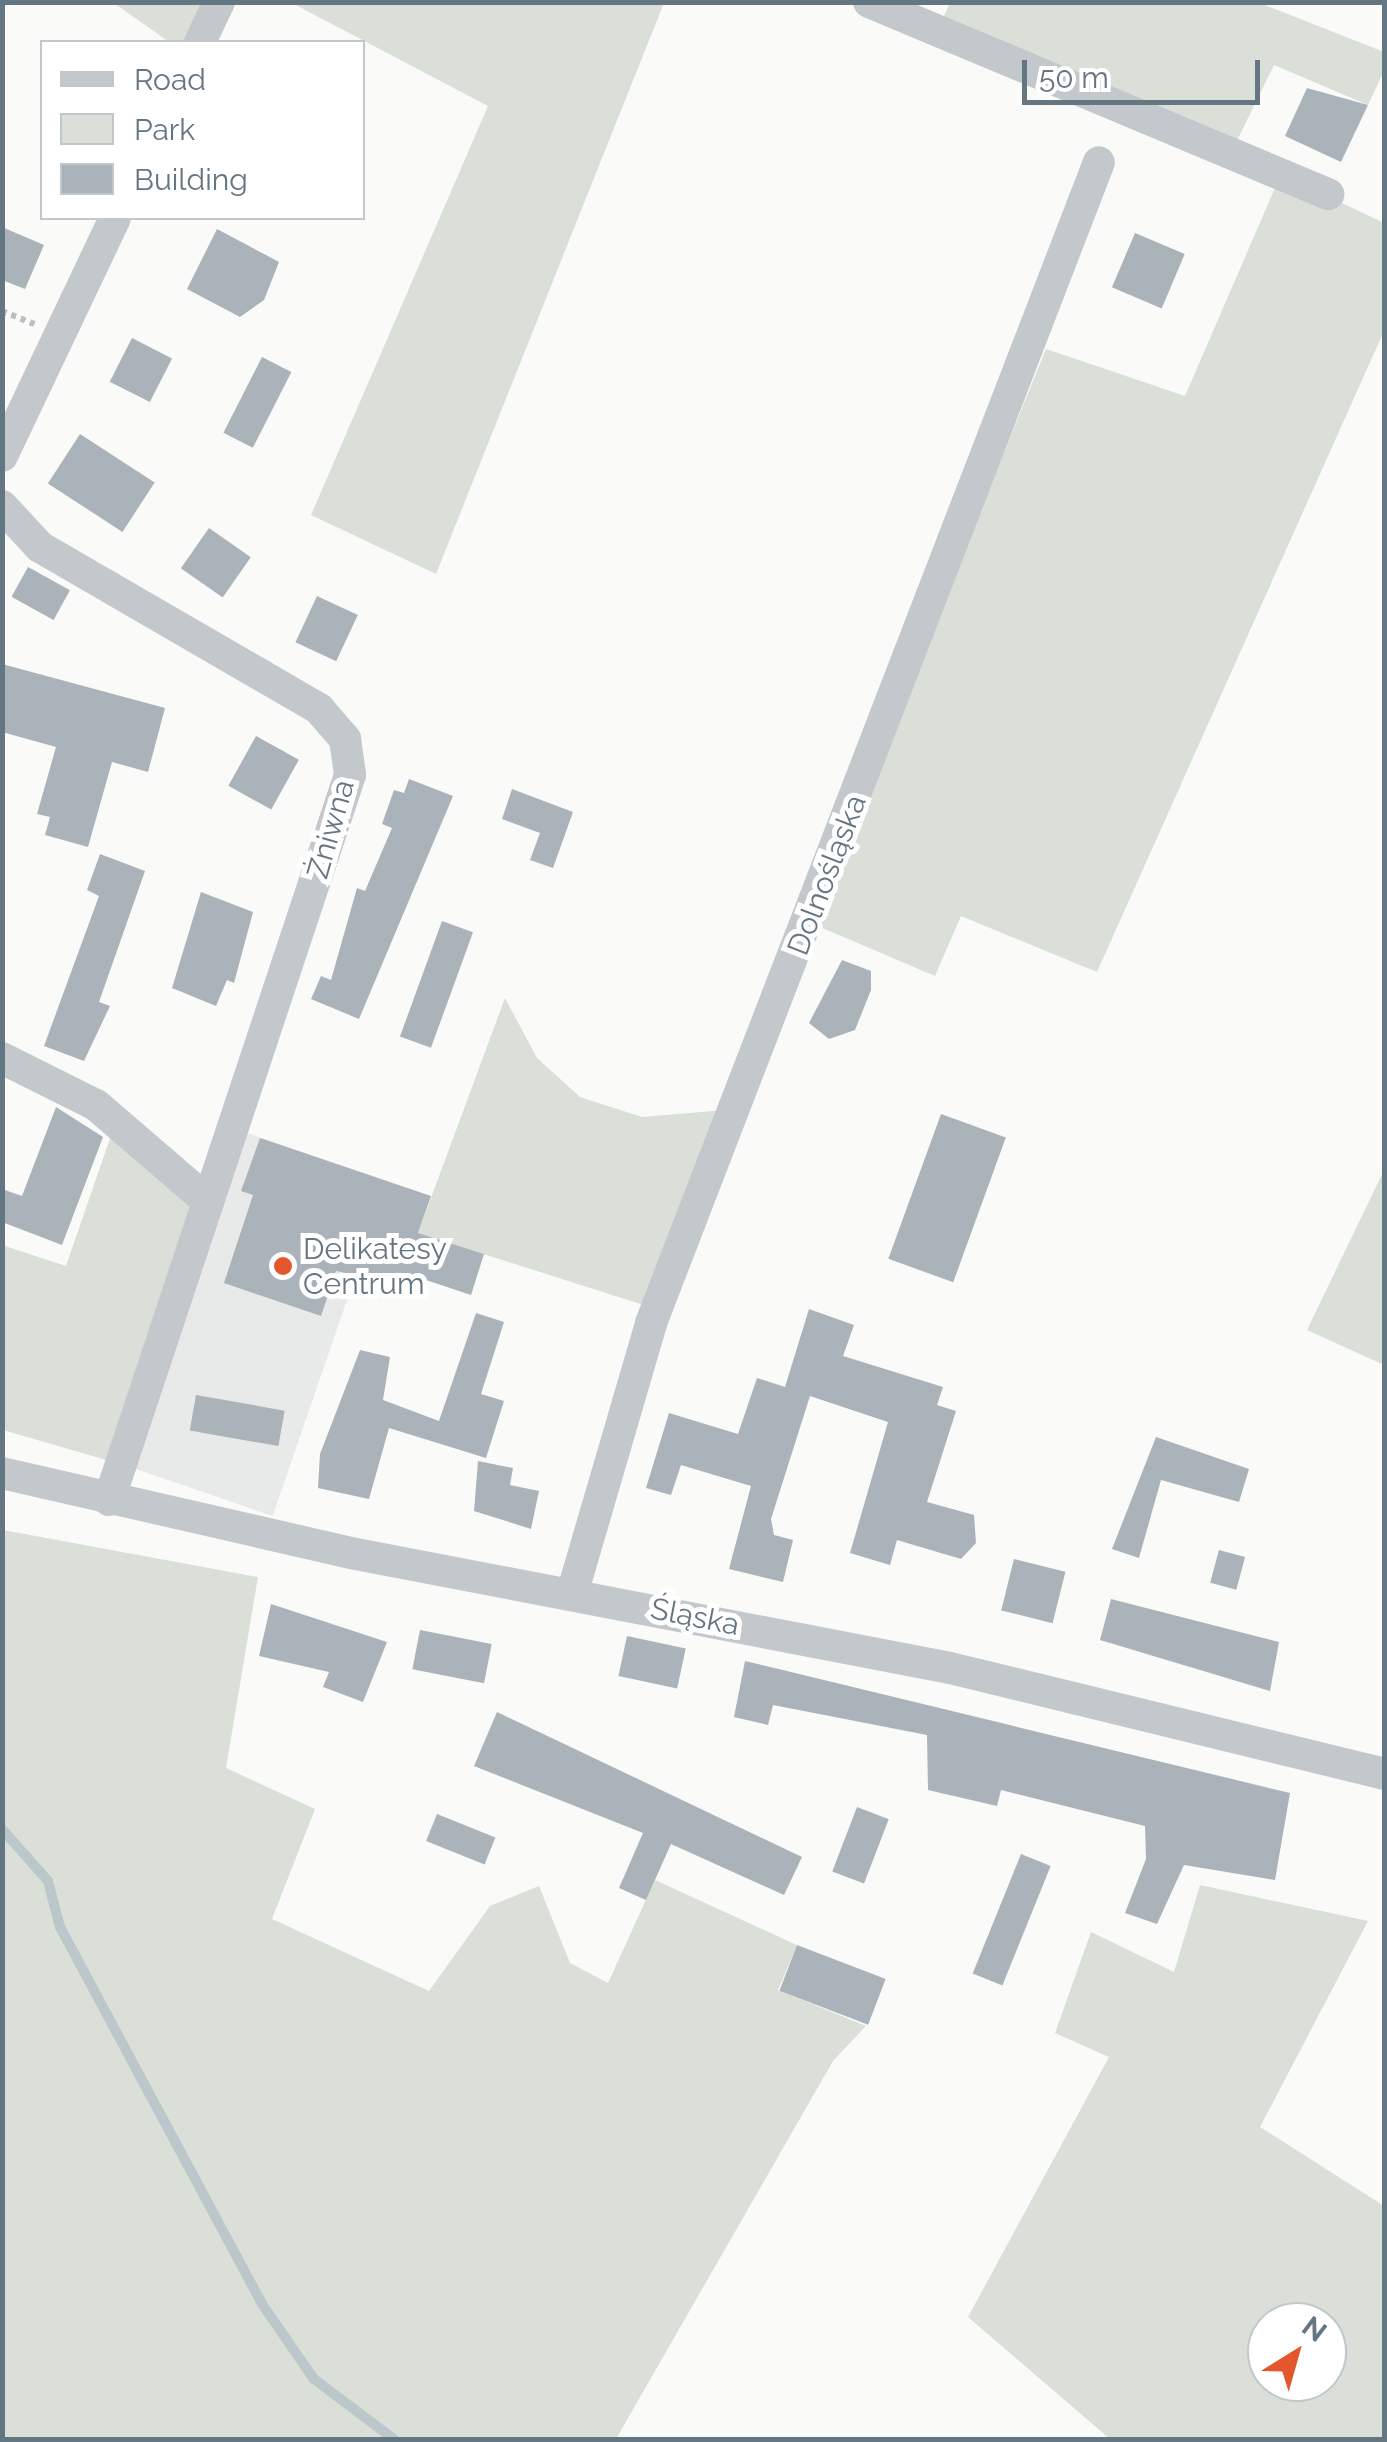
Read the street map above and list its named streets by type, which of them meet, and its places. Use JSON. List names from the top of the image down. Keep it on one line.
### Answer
{"streets":{"street":["Żniwna","Dolnośląska","Śląska"]},"crossings":[["Żniwna","Śląska"],["Dolnośląska","Śląska"]],"places":["Delikatesy Centrum"],"legend":["Road","Park","Building"],"scale_bar":"50 m","north":"top right"}
